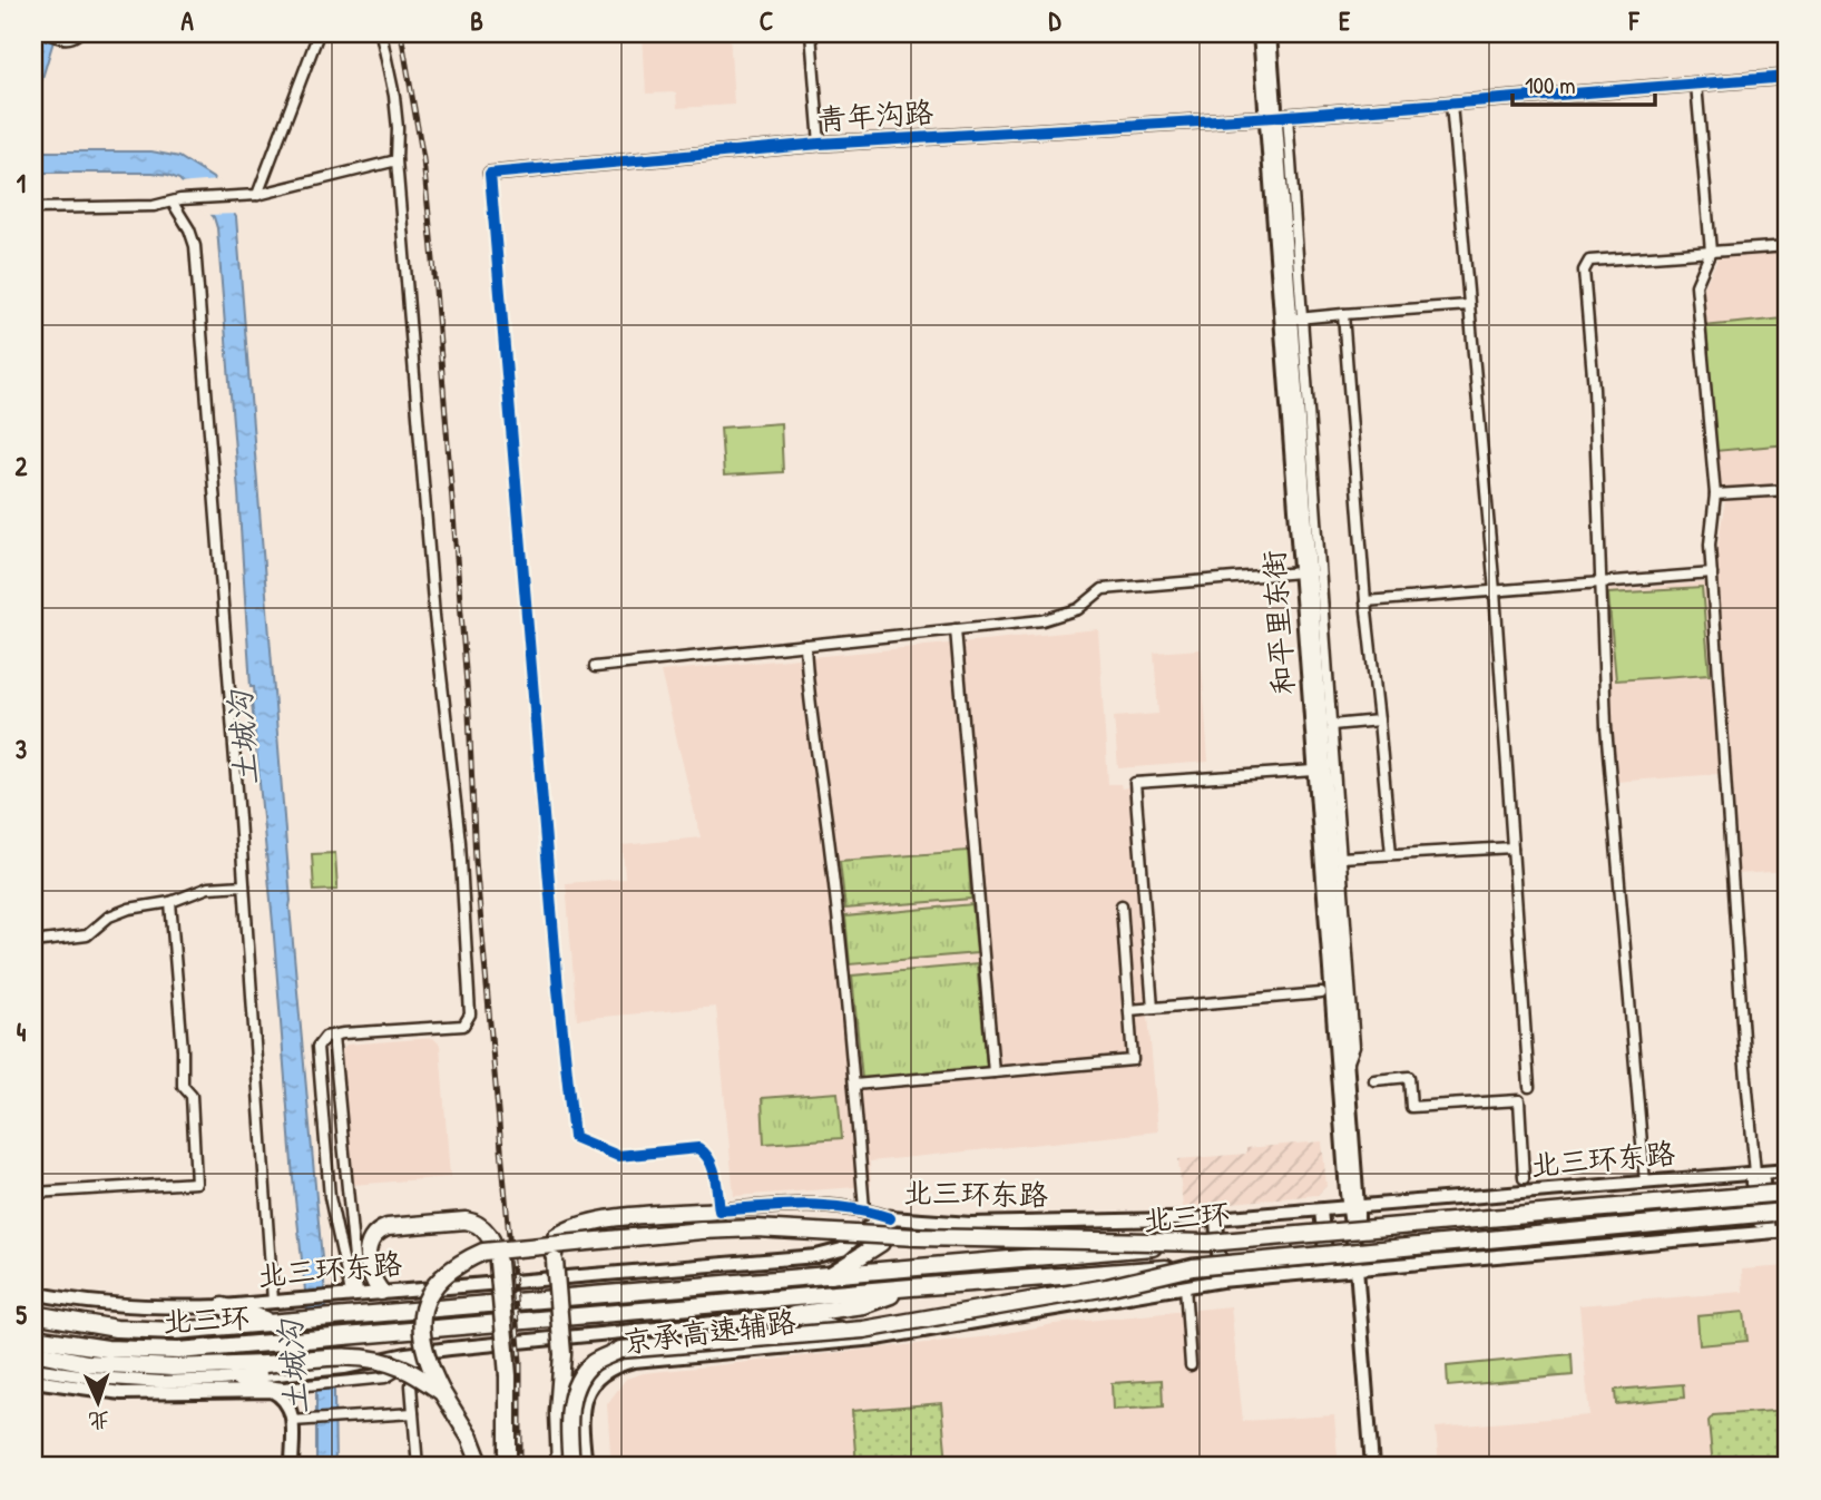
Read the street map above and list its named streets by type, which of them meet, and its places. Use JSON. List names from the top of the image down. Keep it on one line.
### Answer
{"streets":{"highway":["北三环"],"street":["青年沟路","和平里东街","北三环东路","京承高速辅路"]},"crossings":[["青年沟路","和平里东街"],["和平里东街","北三环东路"]],"water":["土城沟"],"scale_bar":"100 m","north":"bottom","grid":{"columns":["A","B","C","D","E","F"],"rows":["1","2","3","4","5"]}}
